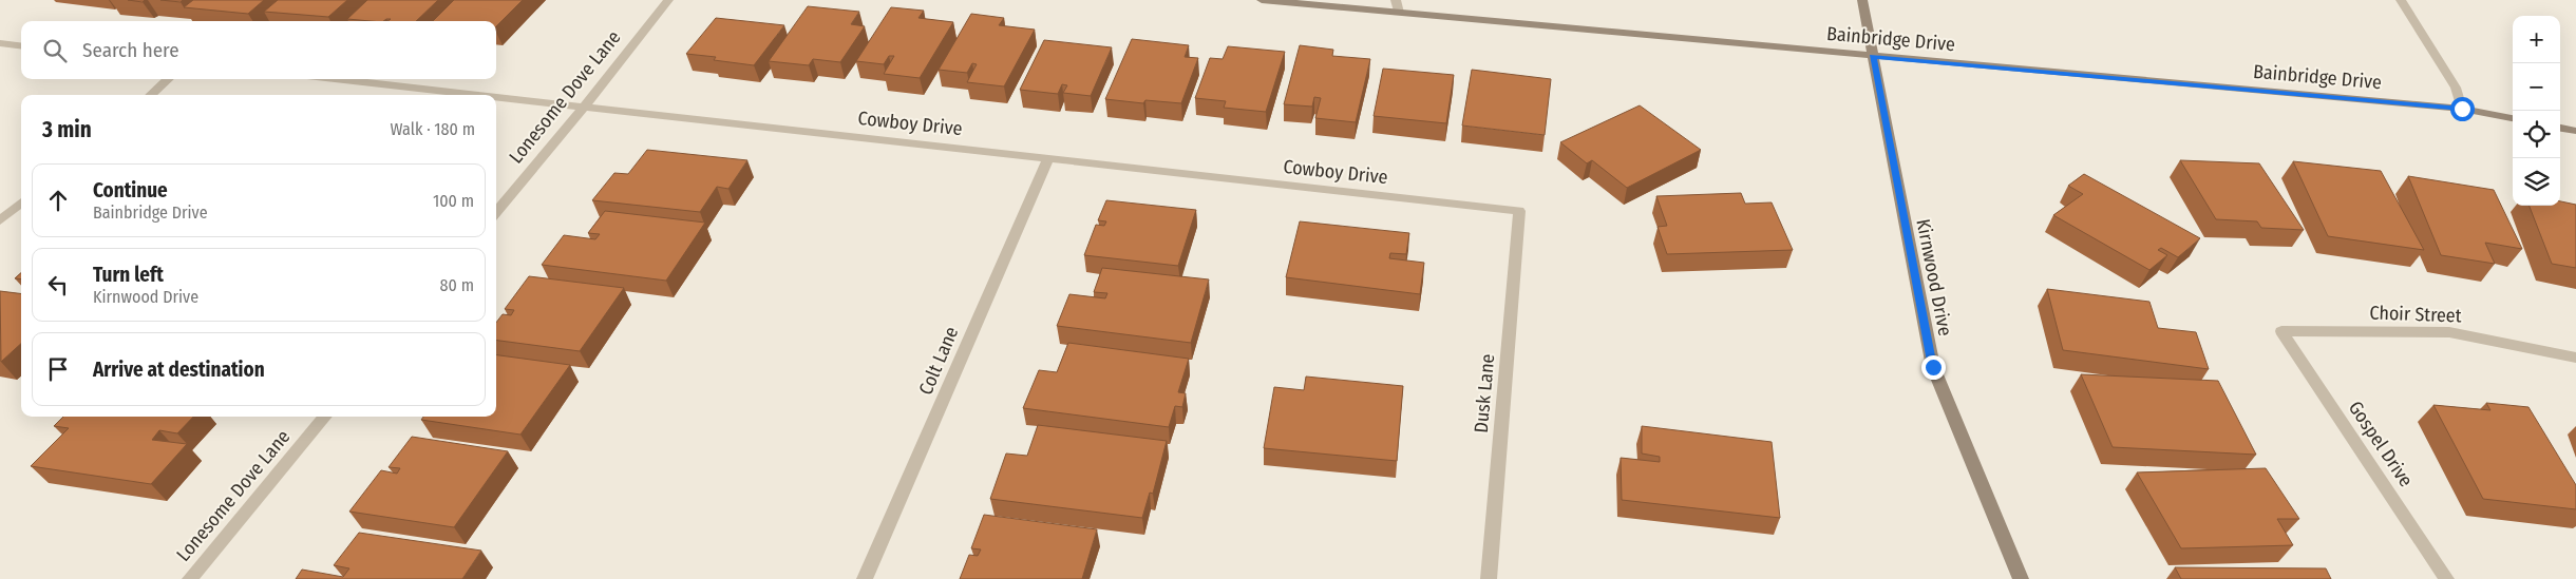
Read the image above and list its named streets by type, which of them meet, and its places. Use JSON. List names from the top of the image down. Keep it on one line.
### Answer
{"streets":{"street":["Bainbridge Drive","Lonesome Dove Lane","Cowboy Drive","Kirnwood Drive","Choir Street","Colt Lane","Dusk Lane","Gospel Drive"]},"crossings":[["Bainbridge Drive","Kirnwood Drive"],["Lonesome Dove Lane","Cowboy Drive"],["Cowboy Drive","Colt Lane"],["Cowboy Drive","Dusk Lane"],["Choir Street","Gospel Drive"]],"page":{"map_buttons":["+","−"],"search":"Search here","heading":["3 min","Walk · 180 m"],"list":[["Continue","Bainbridge Drive","100 m"],["Turn left","Kirnwood Drive","80 m"],"Arrive at destination"]}}
